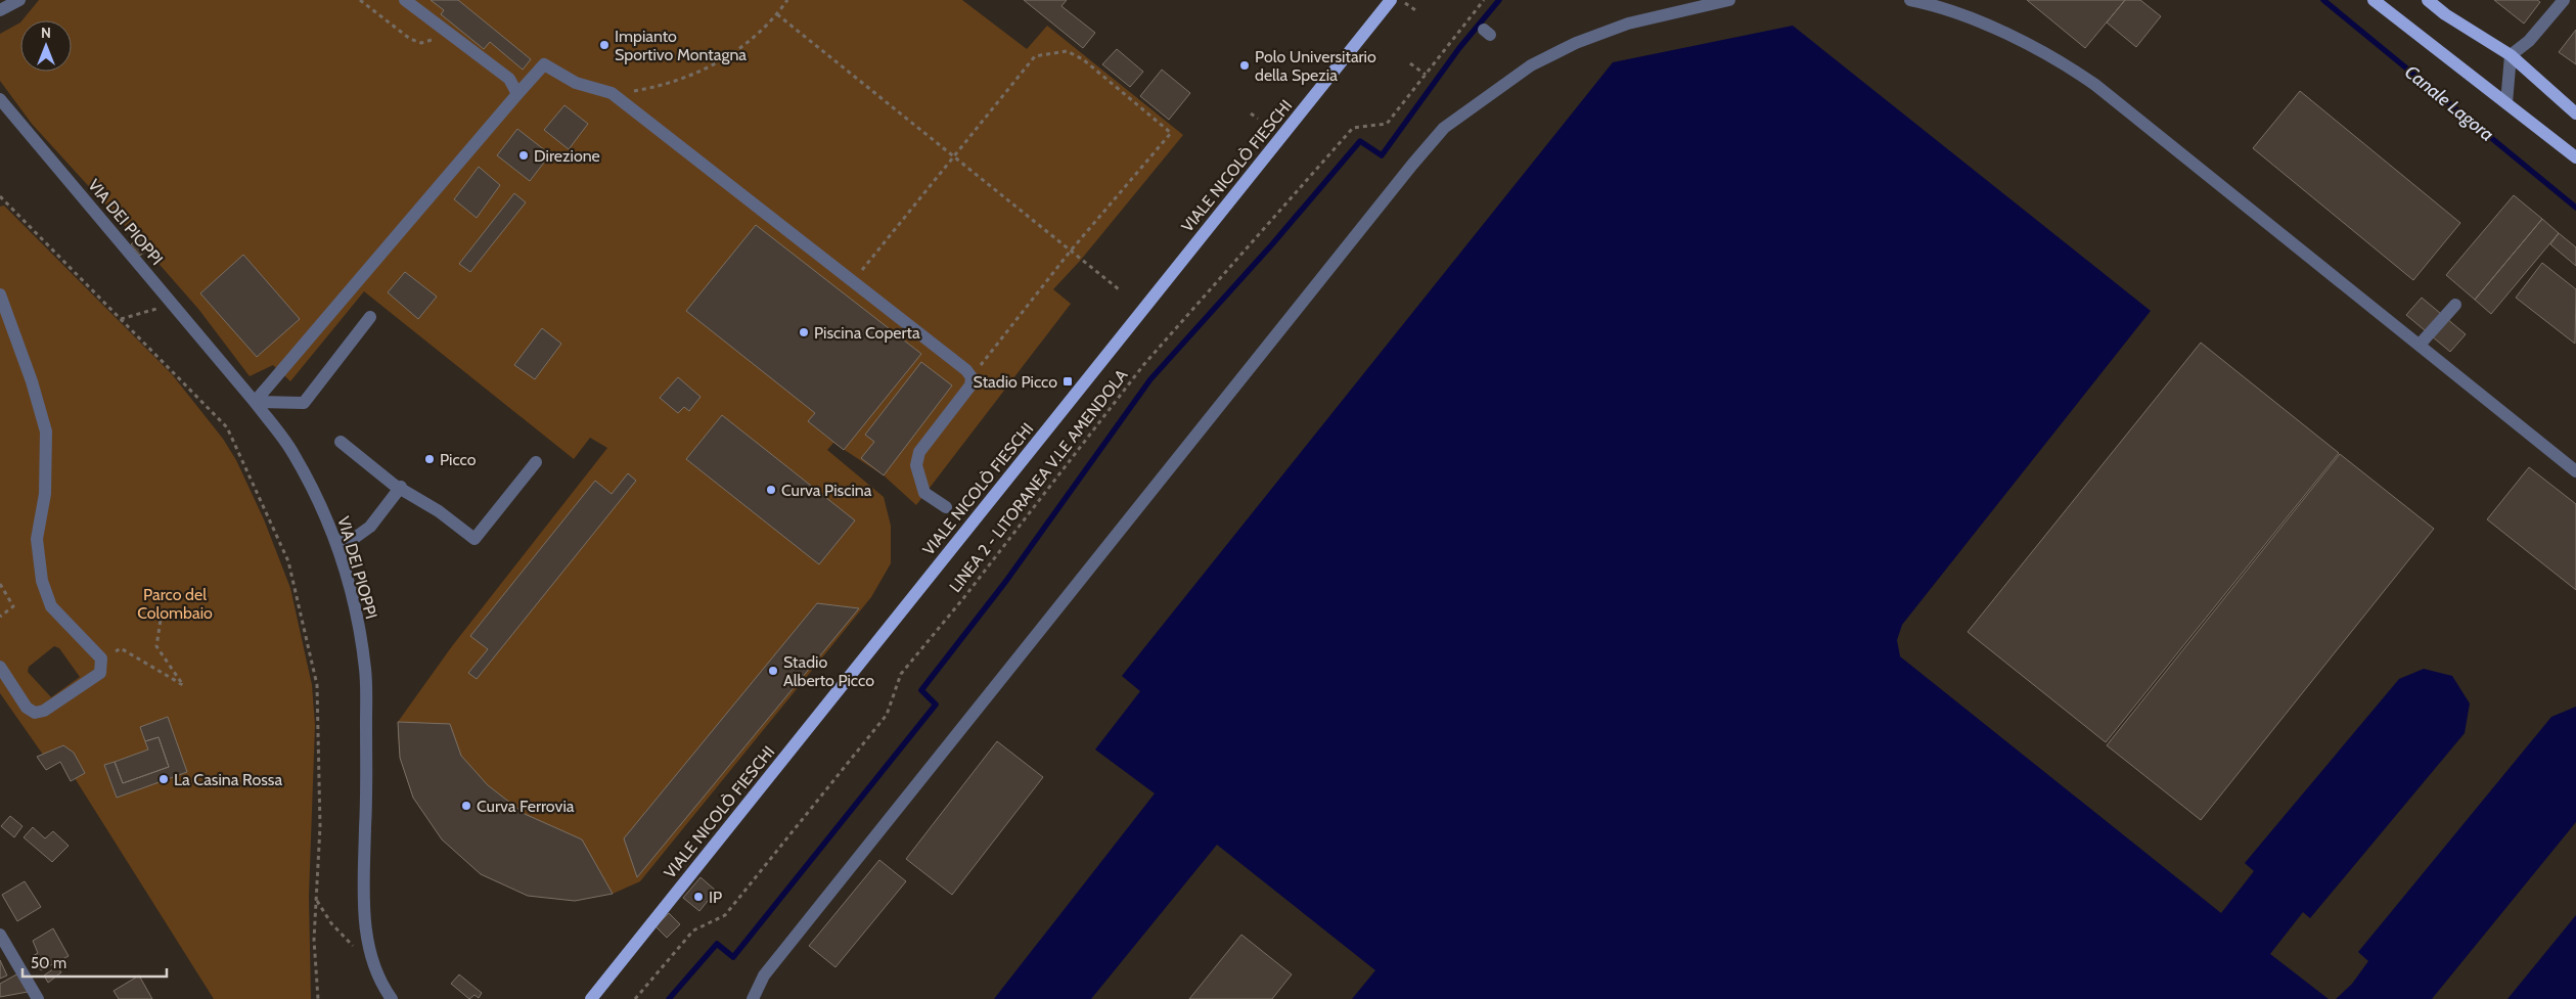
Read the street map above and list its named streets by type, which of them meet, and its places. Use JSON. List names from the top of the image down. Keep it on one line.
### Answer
{"streets":{"main road":["VIALE NICOLÒ FIESCHI"],"street":["VIA DEI PIOPPI"],"path":["LINEA 2 - LITORANEA V.LE AMENDOLA"]},"water":["Canale Lagora"],"parks":["Parco del Colombaio"],"places":{"other":["Impianto Sportivo Montagna","Polo Universitario della Spezia","Direzione","Piscina Coperta","Picco","Curva Piscina","Stadio Alberto Picco","La Casina Rossa","Curva Ferrovia","IP"],"transit":["Stadio Picco"]},"scale_bar":"50 m","north":"top"}
